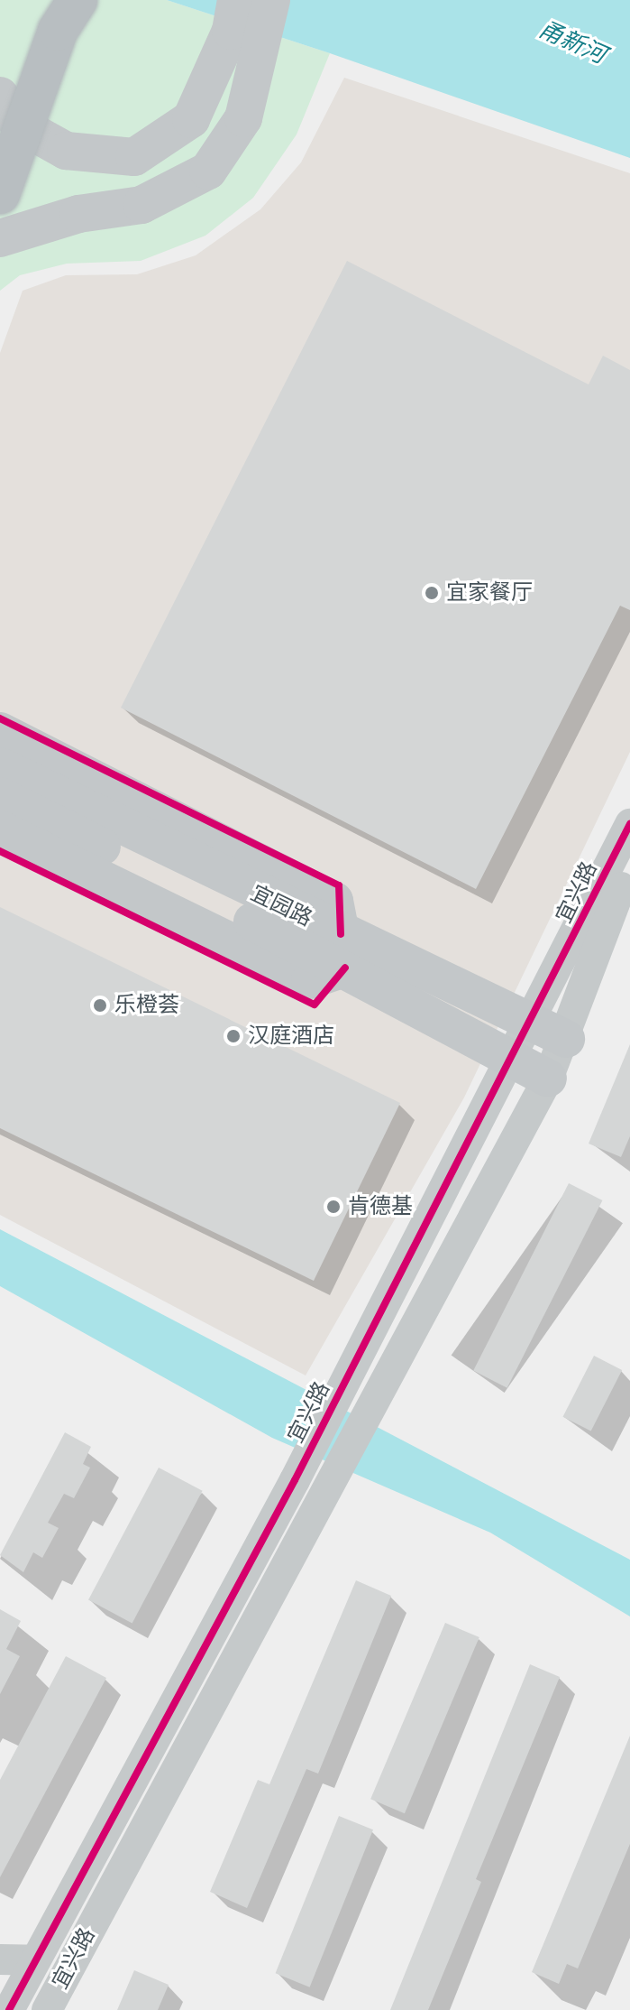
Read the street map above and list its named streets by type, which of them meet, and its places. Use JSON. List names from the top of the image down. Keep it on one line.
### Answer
{"streets":{"main road":["宜园路"],"street":["宜兴路"]},"crossings":[["宜兴路","宜园路"]],"water":["甬新河"],"places":["宜家餐厅","乐橙荟","汉庭酒店","肯德基"]}
